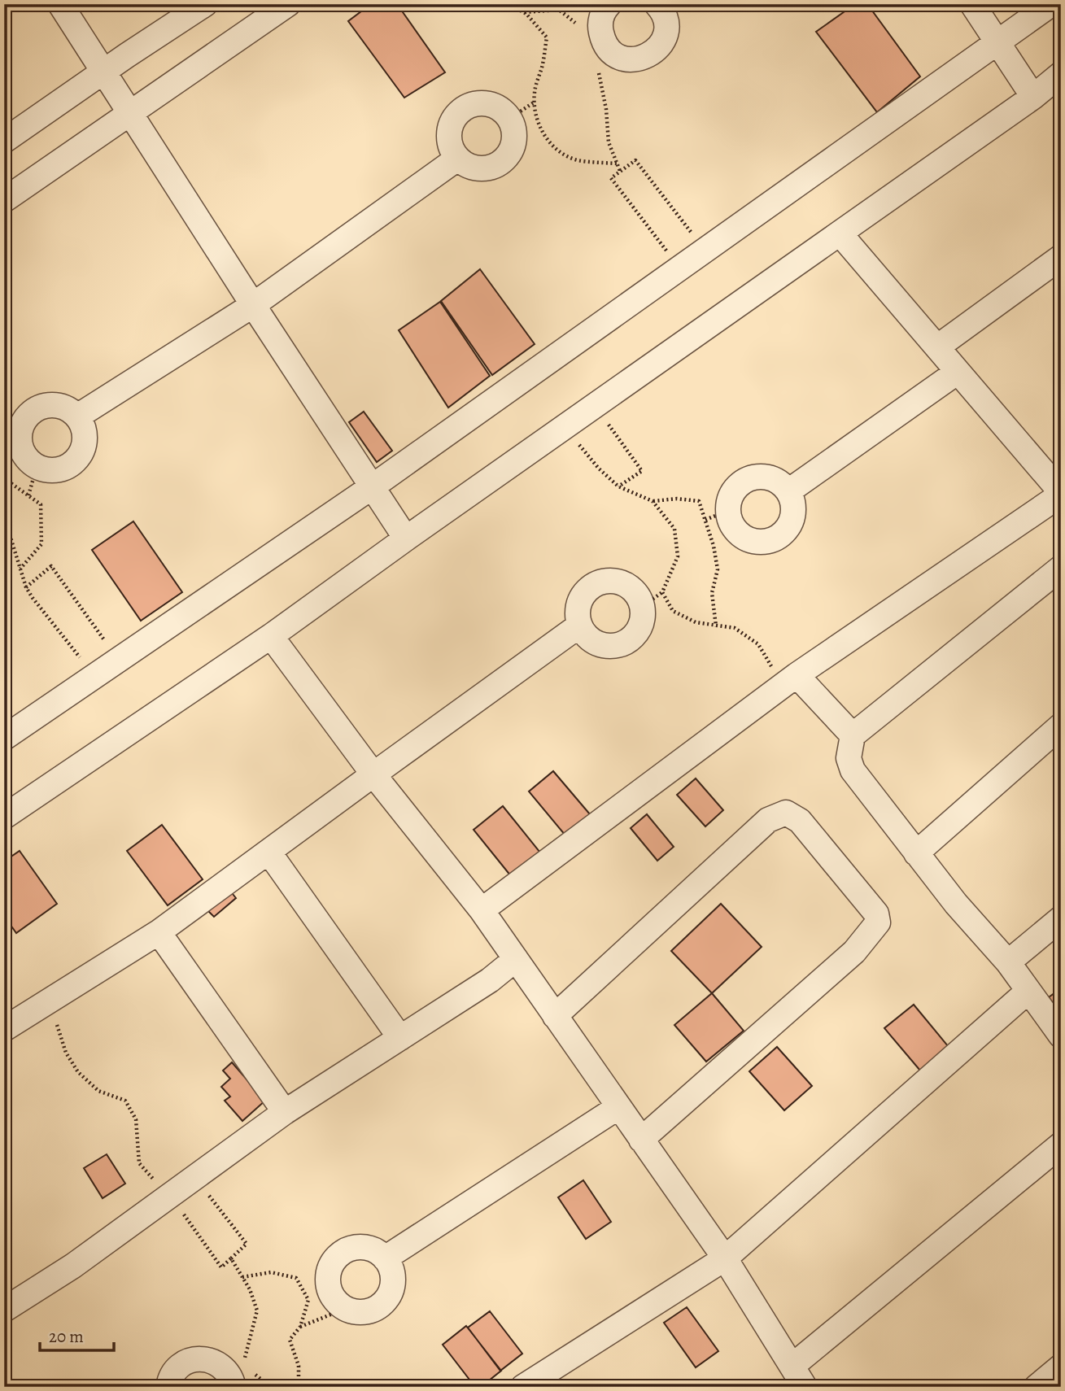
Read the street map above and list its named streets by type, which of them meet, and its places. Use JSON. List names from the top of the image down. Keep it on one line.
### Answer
{"scale_bar":"20 m"}
